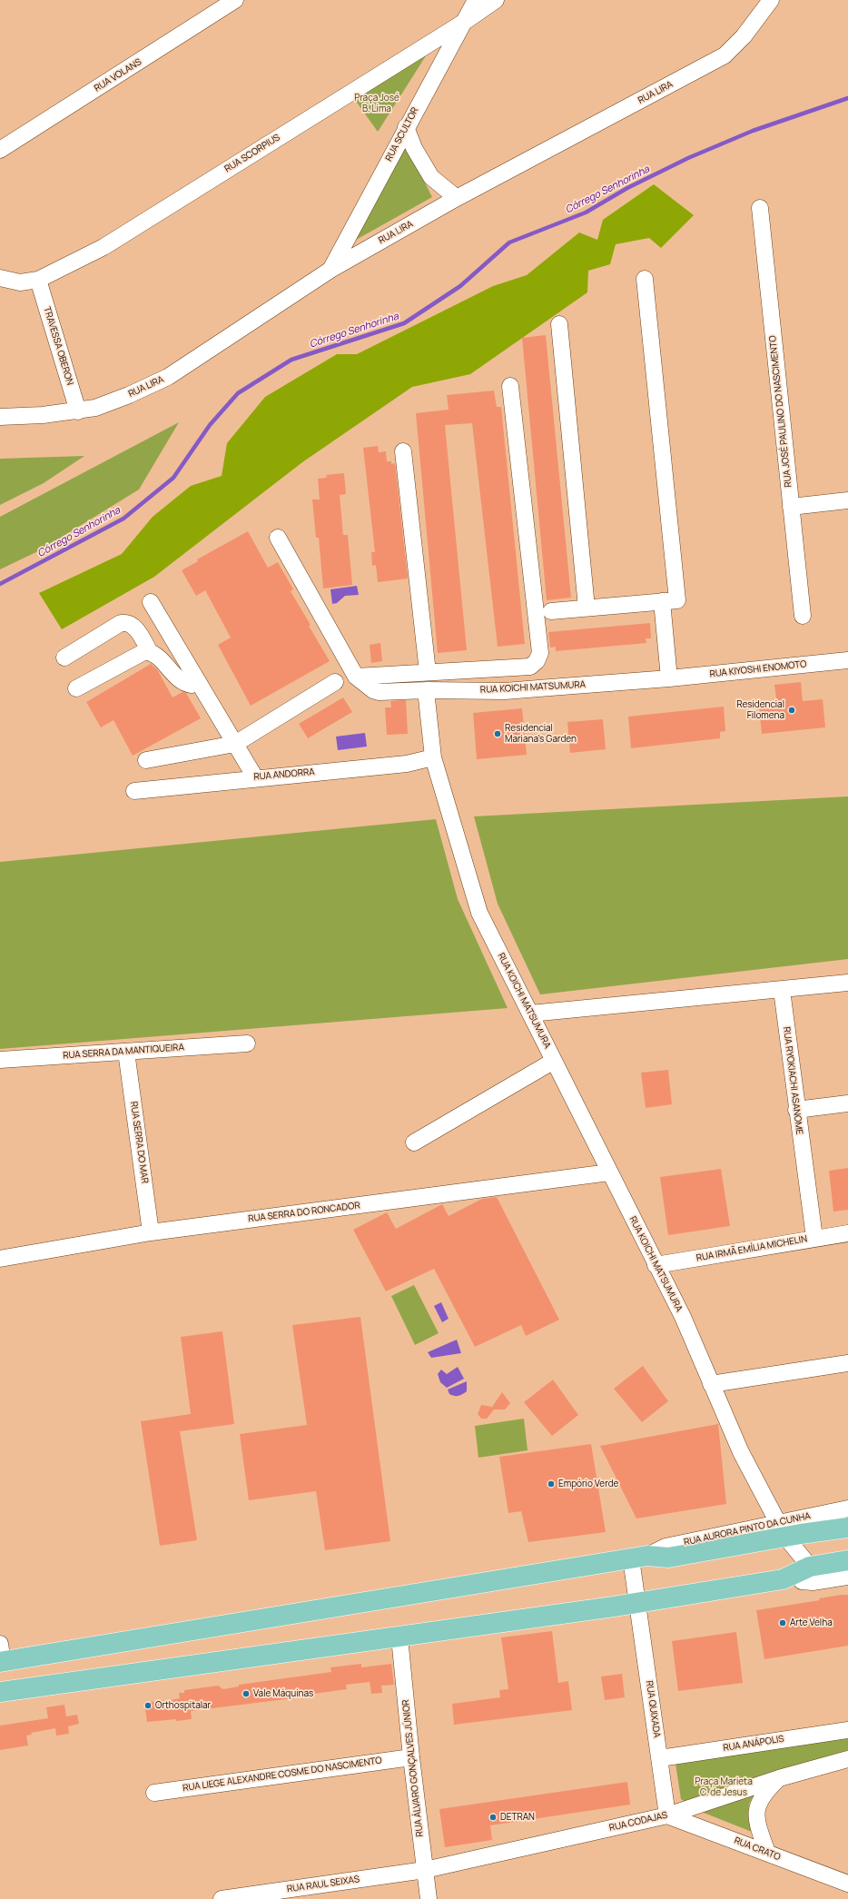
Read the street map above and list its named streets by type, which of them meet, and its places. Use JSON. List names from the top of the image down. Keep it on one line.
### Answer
{"streets":{"street":["RUA VOLANS","RUA LIRA","RUA SCULTOR","RUA SCORPIUS","TRAVESSA OBERON","RUA JOSÉ PAULINO DO NASCIMENTO","RUA KIYOSHI ENOMOTO","RUA KOICHI MATSUMURA","RUA ANDORRA","RUA SERRA DA MANTIQUEIRA","RUA RYOKIACHI ASANOME","RUA SERRA DO MAR","RUA SERRA DO RONCADOR","RUA IRMÃ EMÍLIA MICHELIN","RUA AURORA PINTO DA CUNHA","RUA QUIXADA","RUA ANÁPOLIS","RUA ÁLVARO GONÇALVES JÚNIOR","RUA LIEGE ALEXANDRE COSME DO NASCIMENTO","RUA CODAJAS","RUA CRATO","RUA RAUL SEIXAS"]},"crossings":[["RUA LIRA","RUA SCULTOR"],["RUA LIRA","TRAVESSA OBERON"],["RUA SCULTOR","RUA SCORPIUS"],["RUA SCORPIUS","TRAVESSA OBERON"],["RUA KIYOSHI ENOMOTO","RUA KOICHI MATSUMURA"],["RUA KOICHI MATSUMURA","RUA ANDORRA"],["RUA KOICHI MATSUMURA","RUA SERRA DO RONCADOR"],["RUA KOICHI MATSUMURA","RUA IRMÃ EMÍLIA MICHELIN"],["RUA KOICHI MATSUMURA","RUA AURORA PINTO DA CUNHA"],["RUA SERRA DA MANTIQUEIRA","RUA SERRA DO MAR"],["RUA RYOKIACHI ASANOME","RUA IRMÃ EMÍLIA MICHELIN"],["RUA SERRA DO MAR","RUA SERRA DO RONCADOR"],["RUA QUIXADA","RUA ANÁPOLIS"],["RUA QUIXADA","RUA CODAJAS"],["RUA QUIXADA","RUA CRATO"],["RUA ÁLVARO GONÇALVES JÚNIOR","RUA LIEGE ALEXANDRE COSME DO NASCIMENTO"],["RUA ÁLVARO GONÇALVES JÚNIOR","RUA CODAJAS"],["RUA ÁLVARO GONÇALVES JÚNIOR","RUA RAUL SEIXAS"],["RUA CODAJAS","RUA CRATO"],["RUA CODAJAS","RUA RAUL SEIXAS"]],"water":["Córrego Senhorinha"],"parks":["Praça José B. Lima","Praça Marieta C. de Jesus"],"places":["Residencial Filomena","Residencial Mariana's Garden","Empório Verde","Arte Velha","Vale Máquinas","Orthospitalar","DETRAN"]}
